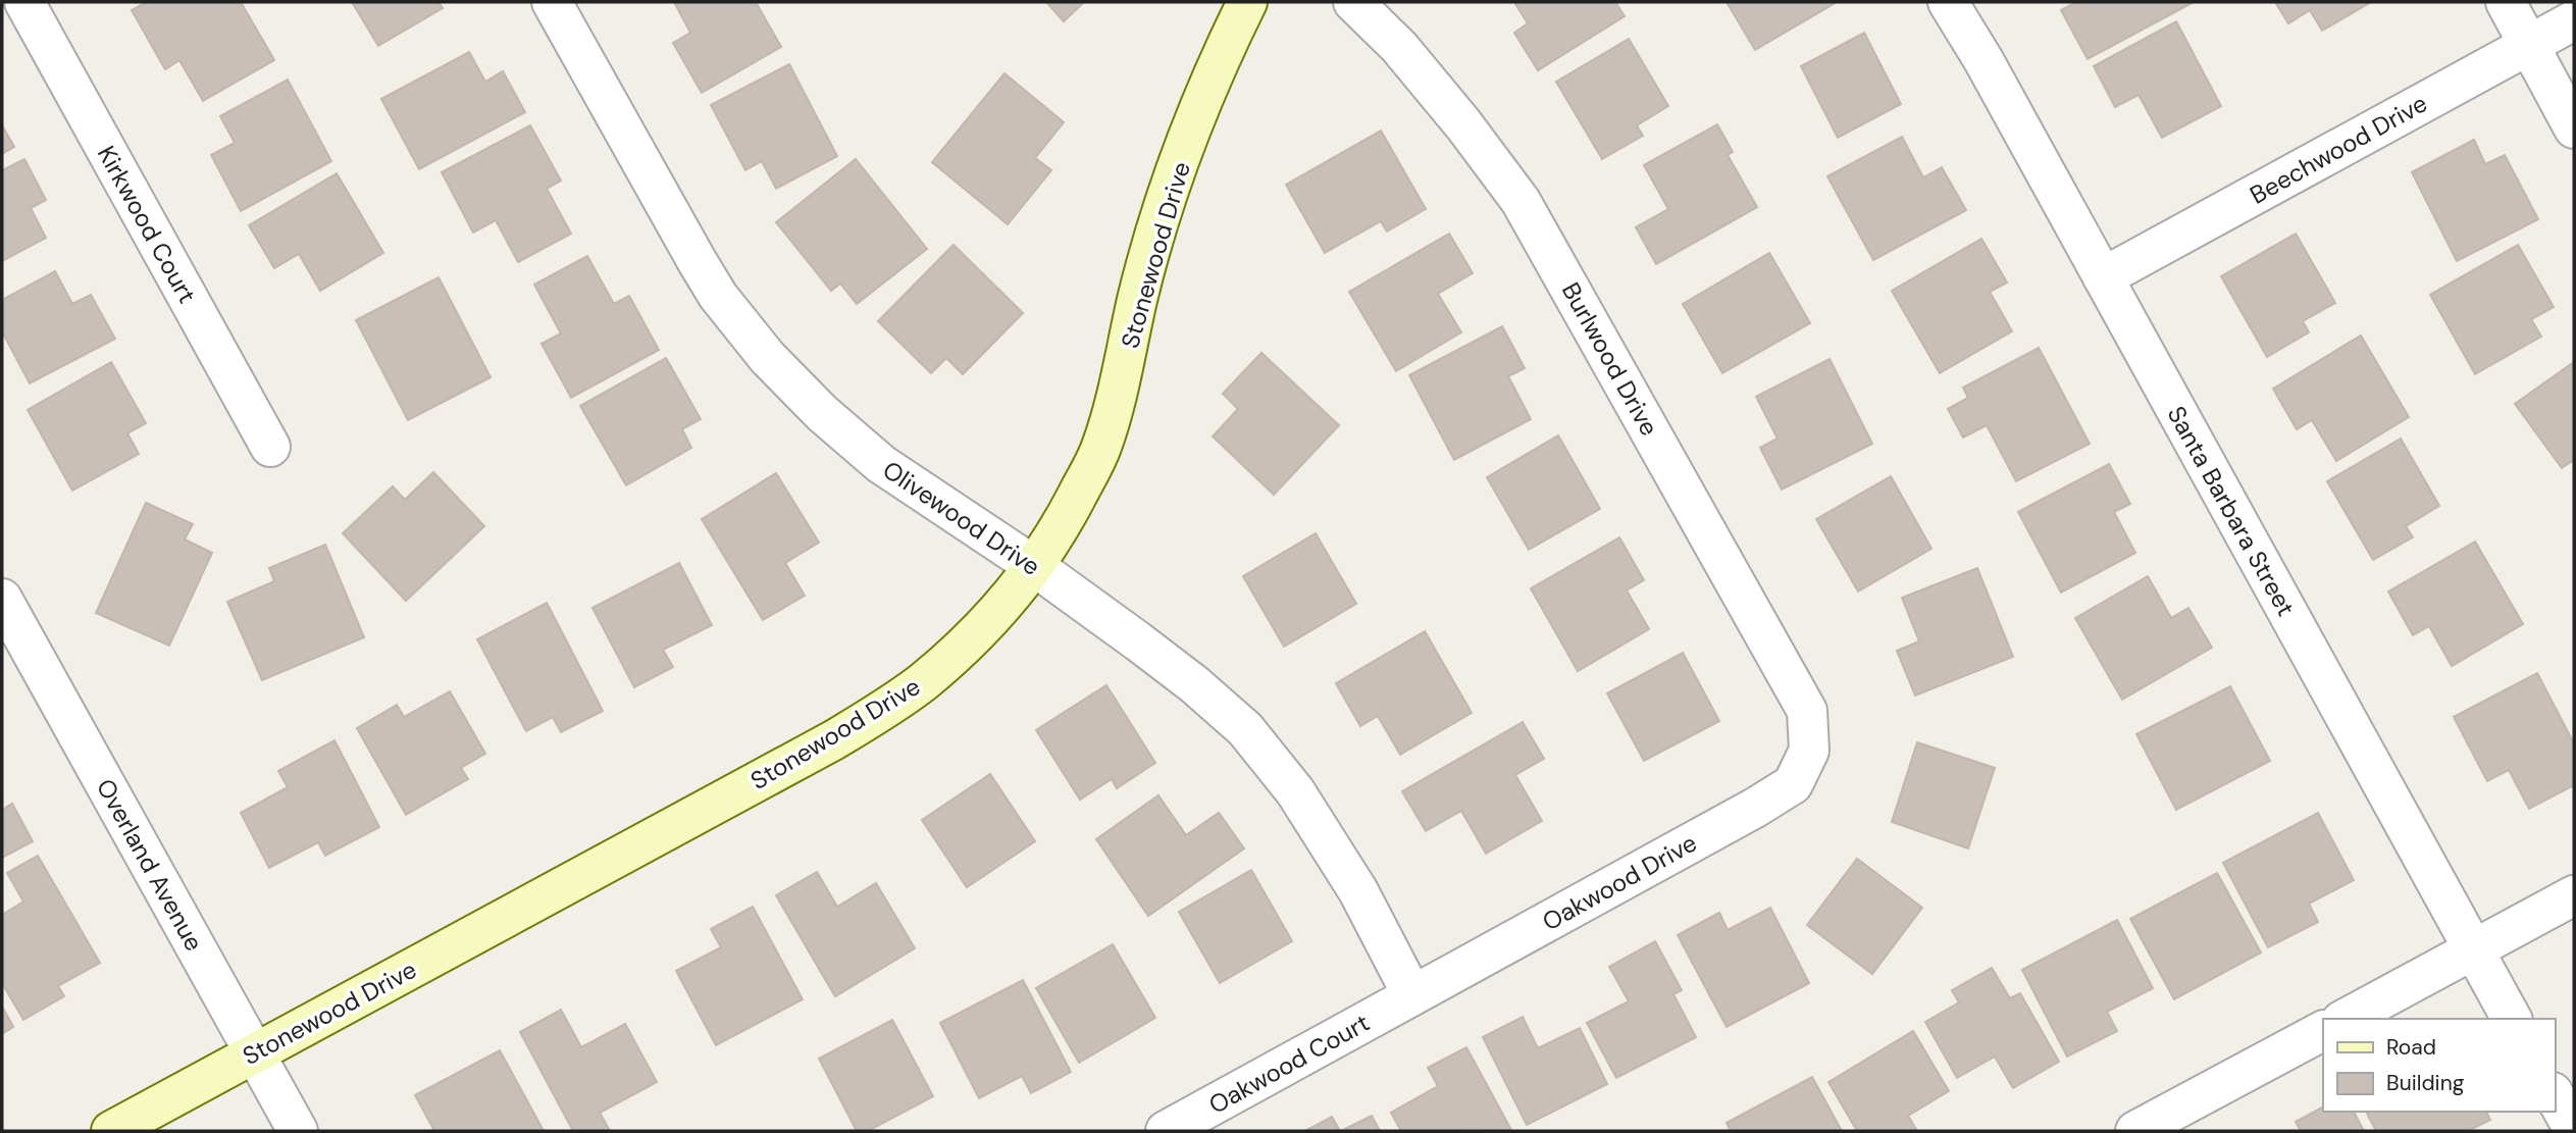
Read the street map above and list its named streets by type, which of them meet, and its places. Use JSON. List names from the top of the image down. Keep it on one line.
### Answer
{"streets":{"street":["Beechwood Drive","Kirkwood Court","Stonewood Drive","Burlwood Drive","Santa Barbara Street","Olivewood Drive","Overland Avenue","Oakwood Drive","Oakwood Court"]},"crossings":[["Beechwood Drive","Santa Barbara Street"],["Stonewood Drive","Olivewood Drive"],["Stonewood Drive","Overland Avenue"],["Burlwood Drive","Oakwood Drive"],["Olivewood Drive","Oakwood Drive"],["Olivewood Drive","Oakwood Court"],["Oakwood Drive","Oakwood Court"]],"legend":["Road","Building"]}
